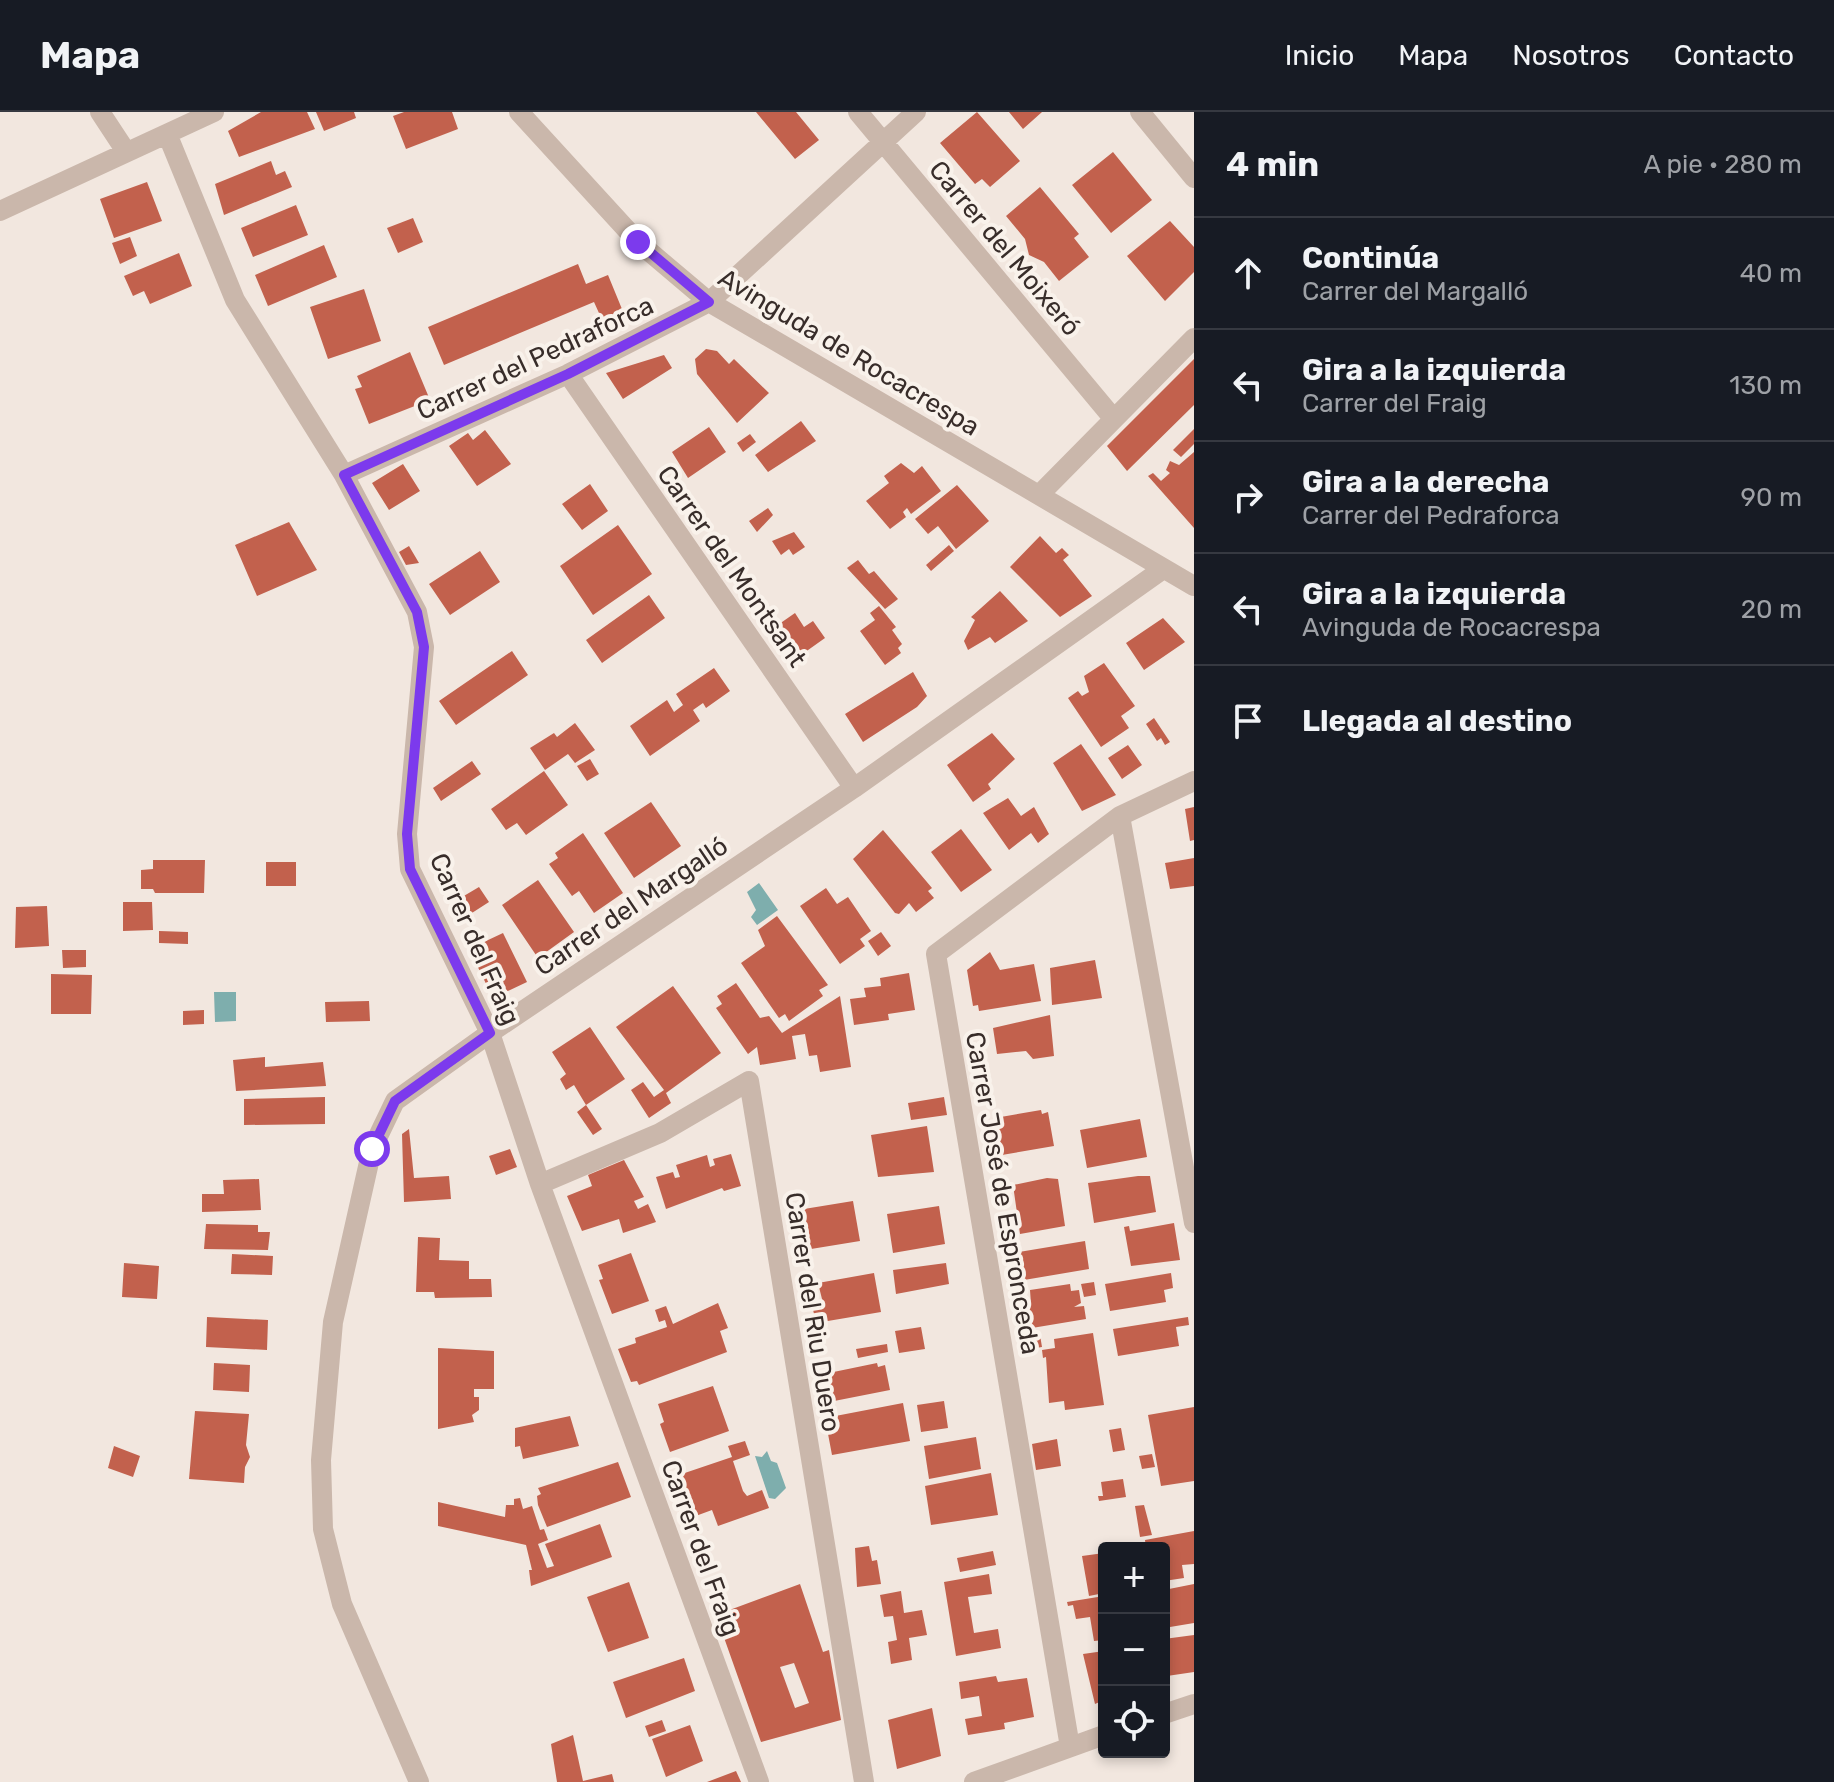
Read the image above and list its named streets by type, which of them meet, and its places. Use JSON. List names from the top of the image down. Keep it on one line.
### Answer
{"streets":{"street":["Carrer del Moixeró","Avinguda de Rocacrespa","Carrer del Pedraforca","Carrer del Montsant","Carrer del Margalló","Carrer del Fraig","Carrer José de Espronceda","Carrer del Riu Duero"]},"crossings":[["Carrer del Moixeró","Carrer del Pedraforca"],["Avinguda de Rocacrespa","Carrer del Pedraforca"],["Avinguda de Rocacrespa","Carrer del Margalló"],["Carrer del Pedraforca","Carrer del Montsant"],["Carrer del Pedraforca","Carrer del Fraig"],["Carrer del Montsant","Carrer del Margalló"],["Carrer del Margalló","Carrer del Fraig"],["Carrer del Fraig","Carrer del Riu Duero"]],"page":{"header":"Mapa","nav":["Inicio","Mapa","Nosotros","Contacto"],"heading":["4 min","A pie · 280 m"],"list":[["Continúa","Carrer del Margalló","40 m"],["Gira a la izquierda","Carrer del Fraig","130 m"],["Gira a la derecha","Carrer del Pedraforca","90 m"],["Gira a la izquierda","Avinguda de Rocacrespa","20 m"],"Llegada al destino"],"map_buttons":["+","−"]}}
